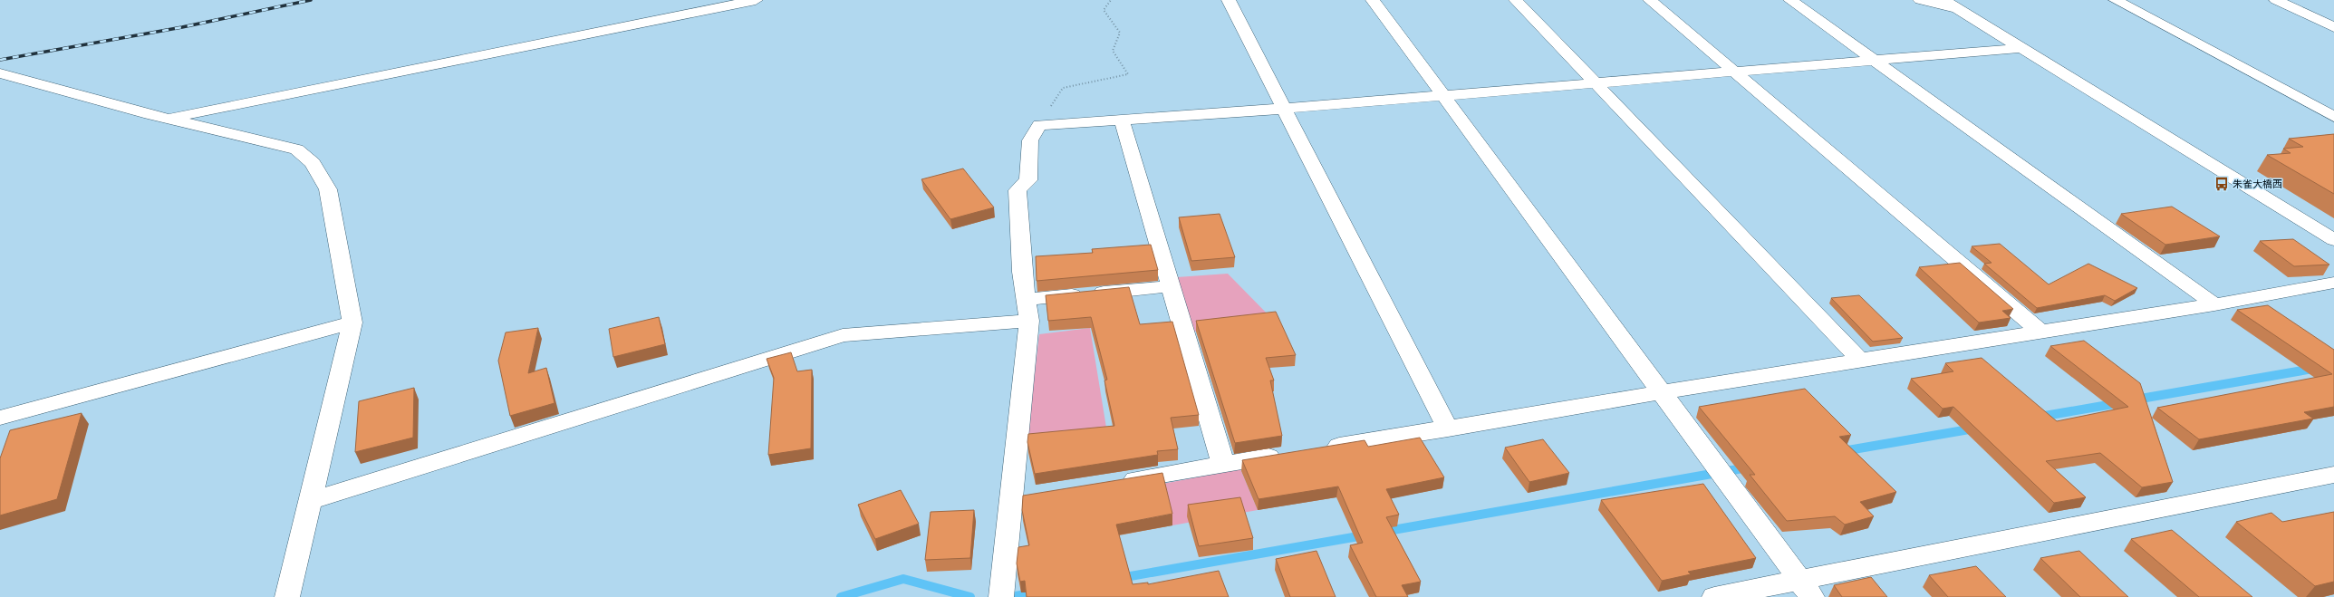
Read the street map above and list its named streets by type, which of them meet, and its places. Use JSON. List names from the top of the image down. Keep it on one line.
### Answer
{"places":{"bus stop":["朱雀大橋西"]}}
